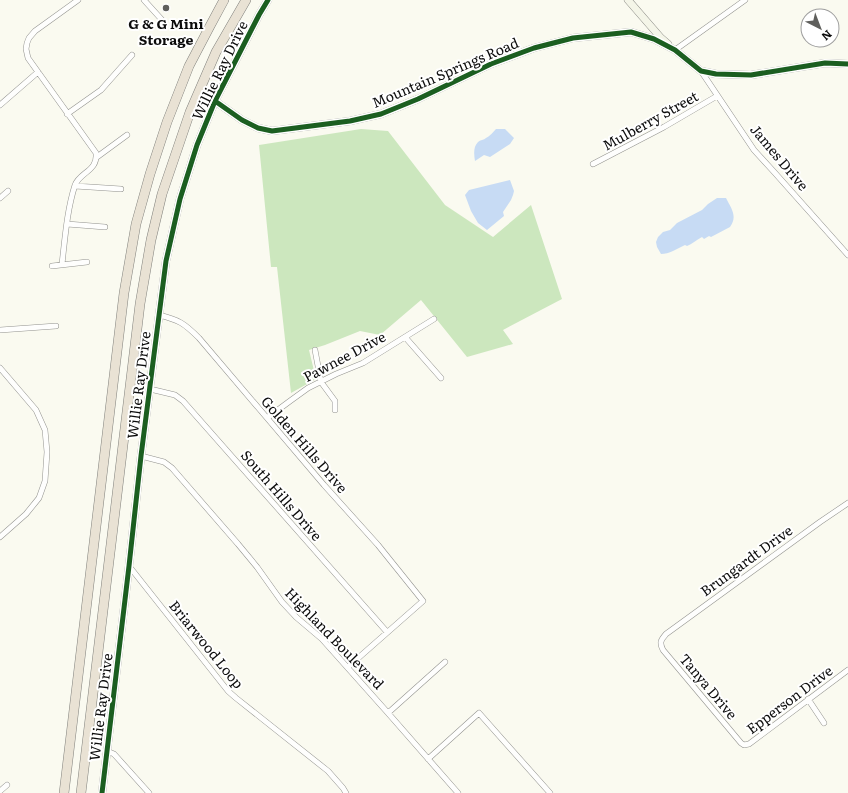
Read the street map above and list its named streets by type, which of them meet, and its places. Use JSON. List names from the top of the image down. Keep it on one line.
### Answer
{"streets":{"street":["Willie Ray Drive","Mountain Springs Road","Mulberry Street","James Drive","Pawnee Drive","Golden Hills Drive","South Hills Drive","Brungardt Drive","Highland Boulevard","Briarwood Loop","Tanya Drive","Epperson Drive"]},"crossings":[["Willie Ray Drive","Mountain Springs Road"],["Willie Ray Drive","Golden Hills Drive"],["Willie Ray Drive","South Hills Drive"],["Willie Ray Drive","Highland Boulevard"],["Willie Ray Drive","Briarwood Loop"],["Mountain Springs Road","James Drive"],["Mulberry Street","James Drive"],["Pawnee Drive","Golden Hills Drive"],["Golden Hills Drive","South Hills Drive"],["Brungardt Drive","Tanya Drive"],["Tanya Drive","Epperson Drive"]],"places":["G & G Mini Storage"],"north":"bottom right"}
